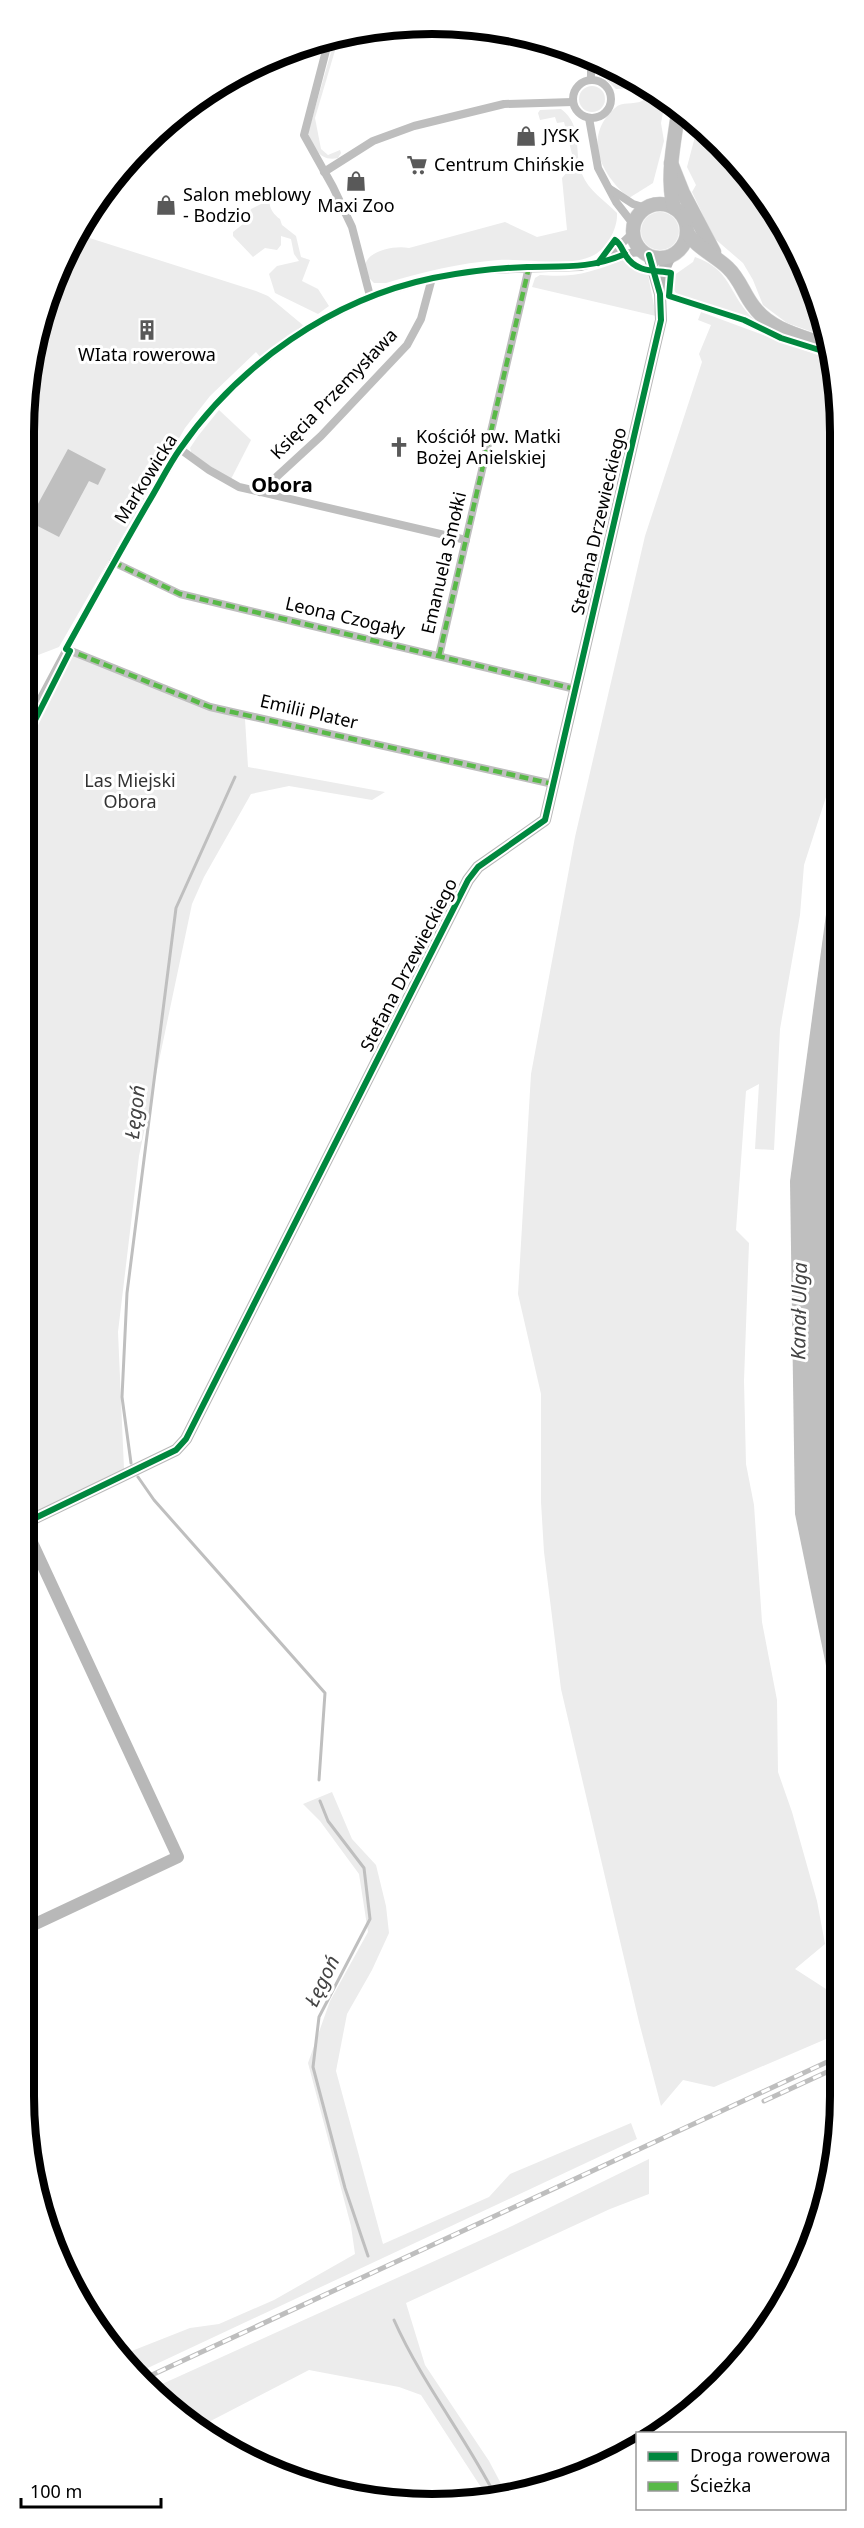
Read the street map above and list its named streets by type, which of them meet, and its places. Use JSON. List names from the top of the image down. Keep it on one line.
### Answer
{"streets":{"street":["Księcia Przemysława","Markowicka","Stefana Drzewieckiego","Emanuela Smołki","Leona Czogały","Emilii Plater"]},"crossings":[["Księcia Przemysława","Markowicka"],["Markowicka","Stefana Drzewieckiego"],["Markowicka","Emanuela Smołki"],["Markowicka","Leona Czogały"],["Markowicka","Emilii Plater"],["Stefana Drzewieckiego","Leona Czogały"],["Stefana Drzewieckiego","Emilii Plater"],["Emanuela Smołki","Leona Czogały"]],"districts":["Obora"],"water":["Łęgoń","Kanał Ulga"],"parks":["Las Miejski Obora"],"places":{"shop":["JYSK","Maxi Zoo","Salon meblowy - Bodzio"],"supermarket":["Centrum Chińskie"],"building":["WIata rowerowa"],"church":["Kościół pw. Matki Bożej Anielskiej"]},"legend":["Droga rowerowa","Ścieżka"],"scale_bar":"100 m"}
